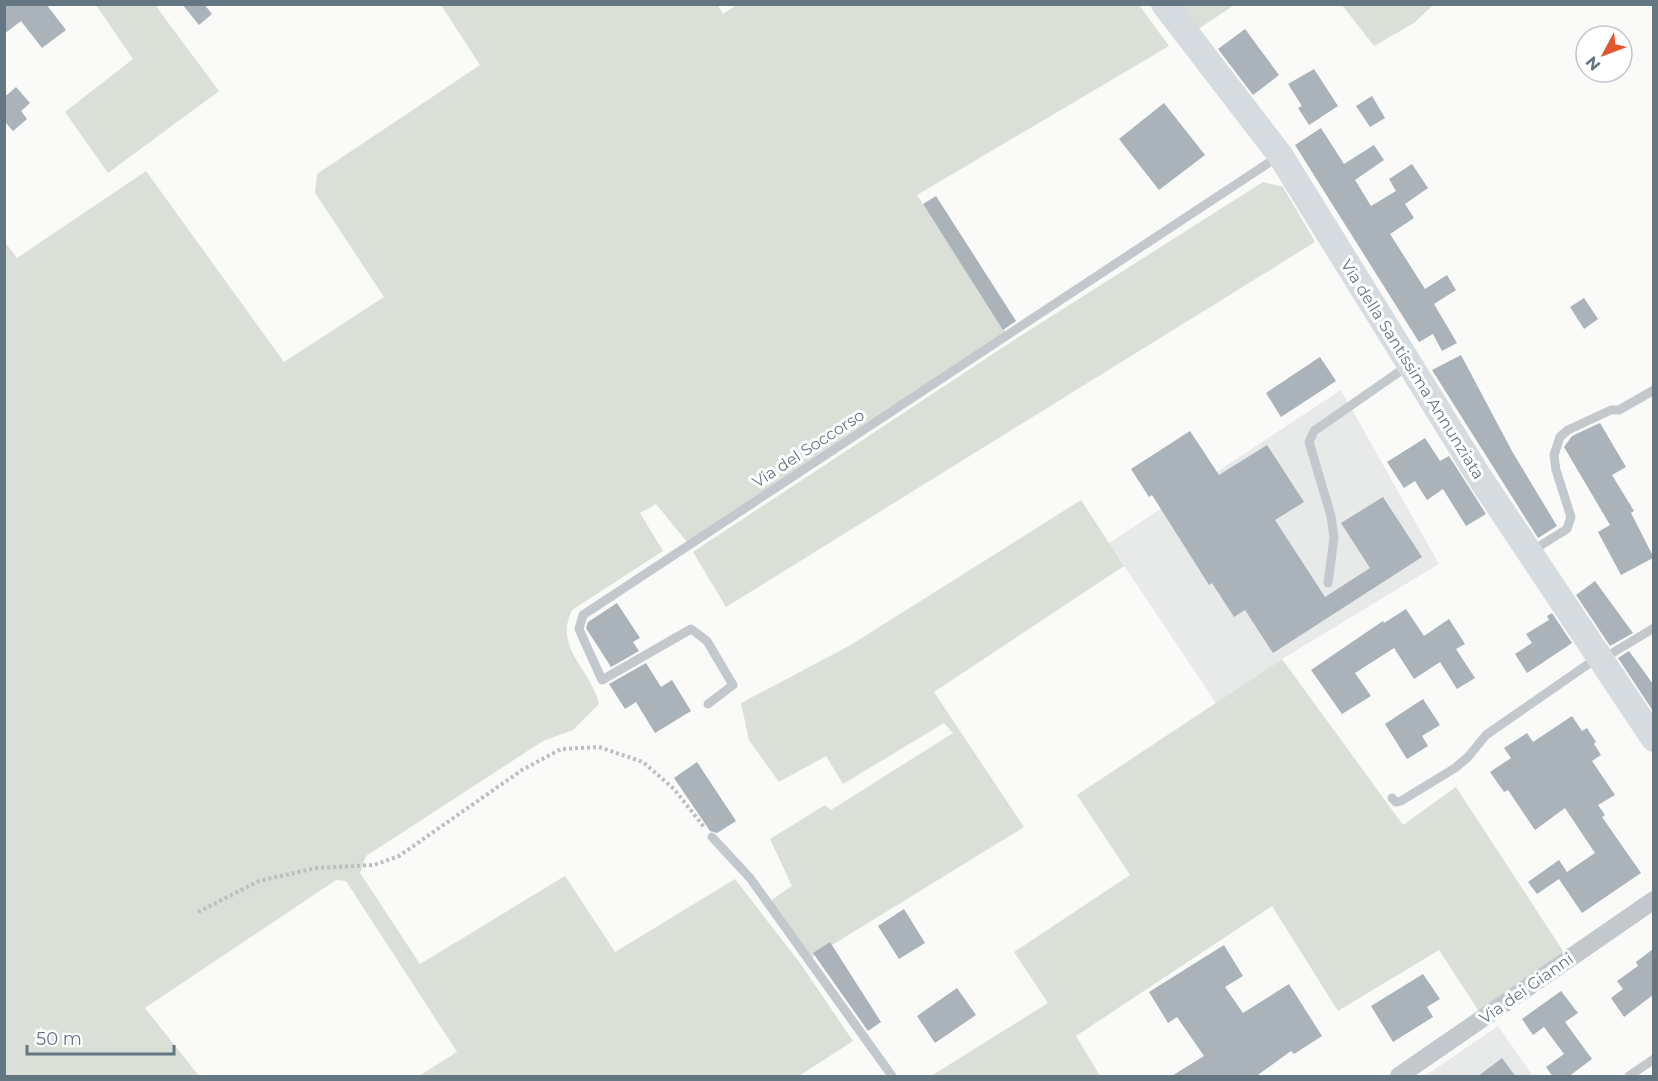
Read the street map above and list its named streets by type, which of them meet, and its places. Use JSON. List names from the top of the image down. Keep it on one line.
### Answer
{"streets":{"street":["Via della Santissima Annunziata","Via dei Gianni"],"lane":["Via del Soccorso"]},"crossings":[["Via della Santissima Annunziata","Via del Soccorso"]],"scale_bar":"50 m","north":"bottom left"}
